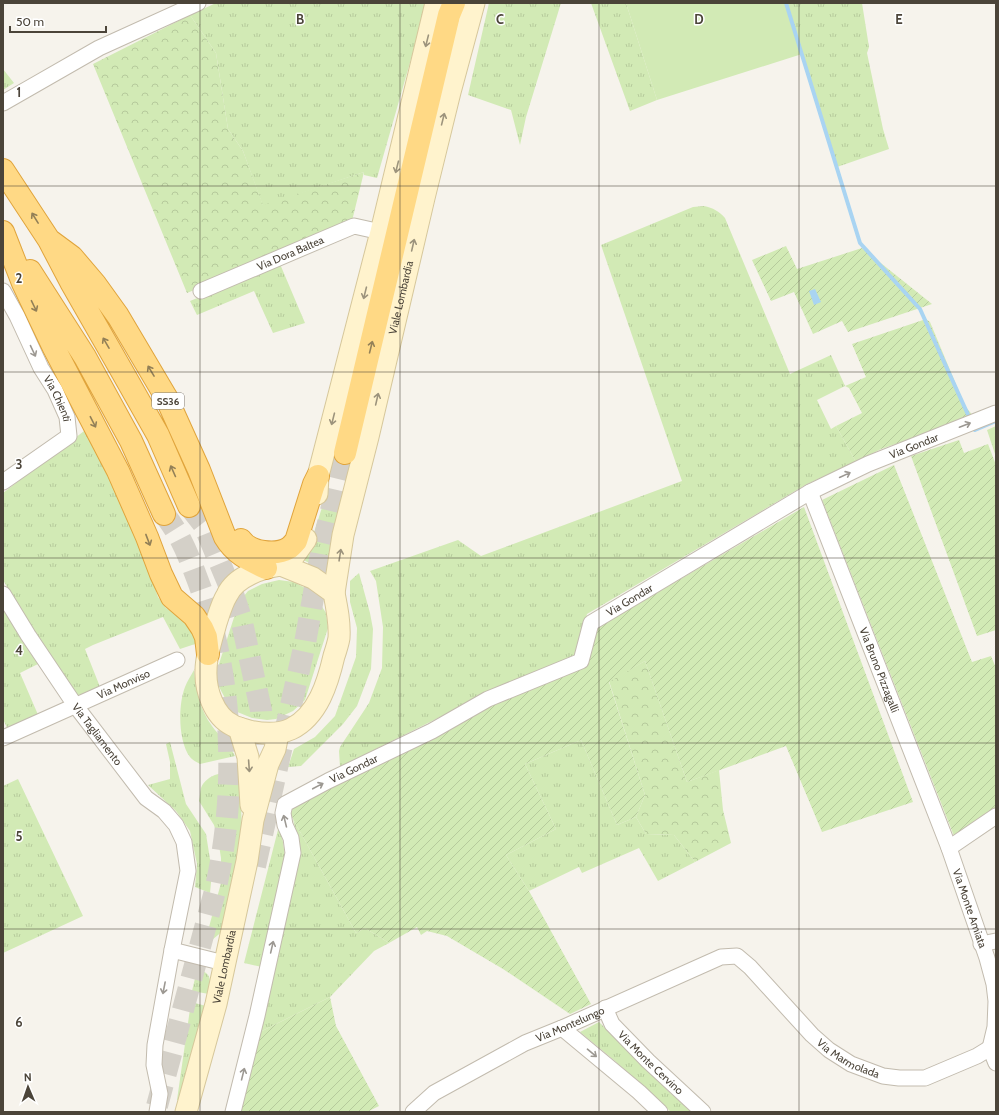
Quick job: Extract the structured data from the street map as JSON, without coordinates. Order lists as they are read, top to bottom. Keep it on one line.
{"streets":{"highway":["SS36"],"main road":["Viale Lombardia"],"street":["Via Dora Baltea","Via Chienti","Via Gondar","Via Bruno Pizzagalli","Via Monviso","Via Tagliamento","Via Monte Amiata","Via Montelungo","Via Marmolada","Via Monte Cervino"]},"crossings":[["Via Gondar","Via Bruno Pizzagalli"],["Via Bruno Pizzagalli","Via Monte Amiata"],["Via Monviso","Via Tagliamento"],["Via Monte Amiata","Via Marmolada"],["Via Montelungo","Via Marmolada"],["Via Montelungo","Via Monte Cervino"]],"one_way":["Via Gondar"],"scale_bar":"50 m","north":"top","grid":{"columns":["B","C","D","E"],"rows":["1","2","3","4","5","6"]}}
